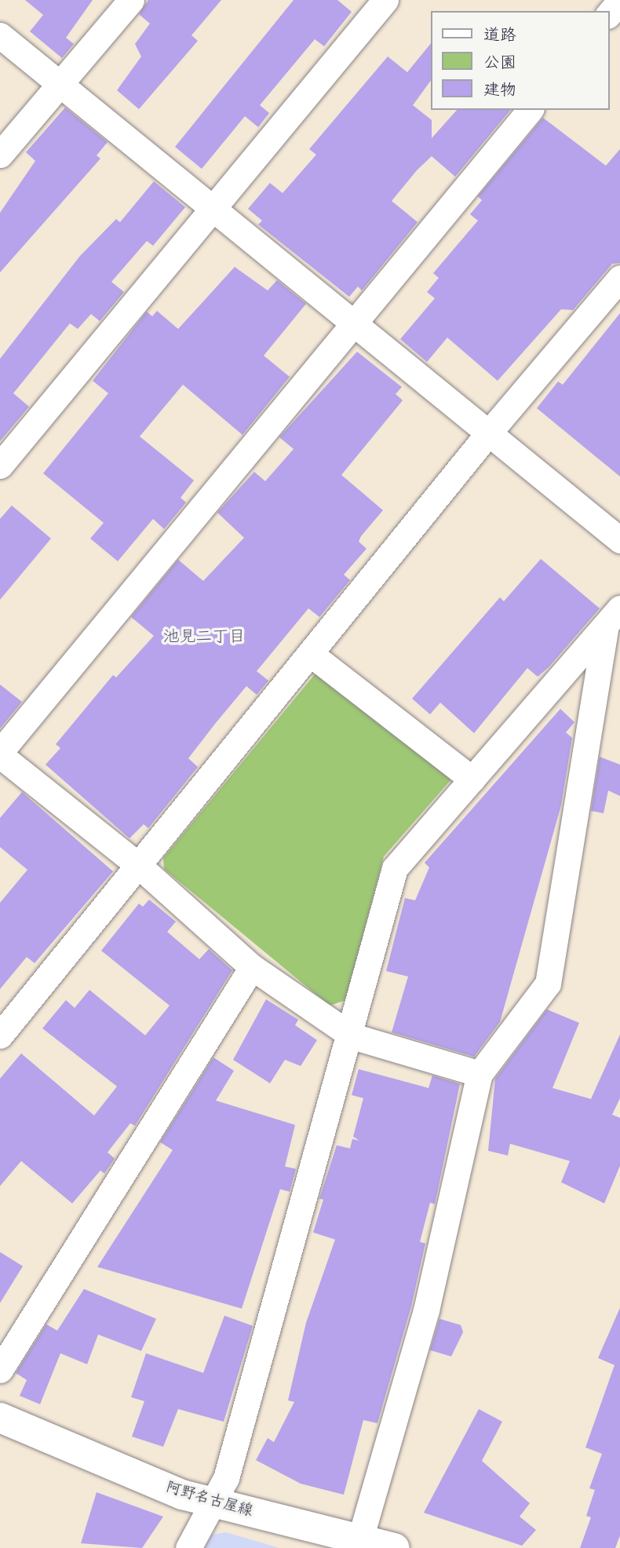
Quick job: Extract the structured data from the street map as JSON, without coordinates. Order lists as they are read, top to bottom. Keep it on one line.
{"streets":{"main road":["阿野名古屋線"]},"districts":["池見二丁目"],"legend":["道路","公園","建物"]}
